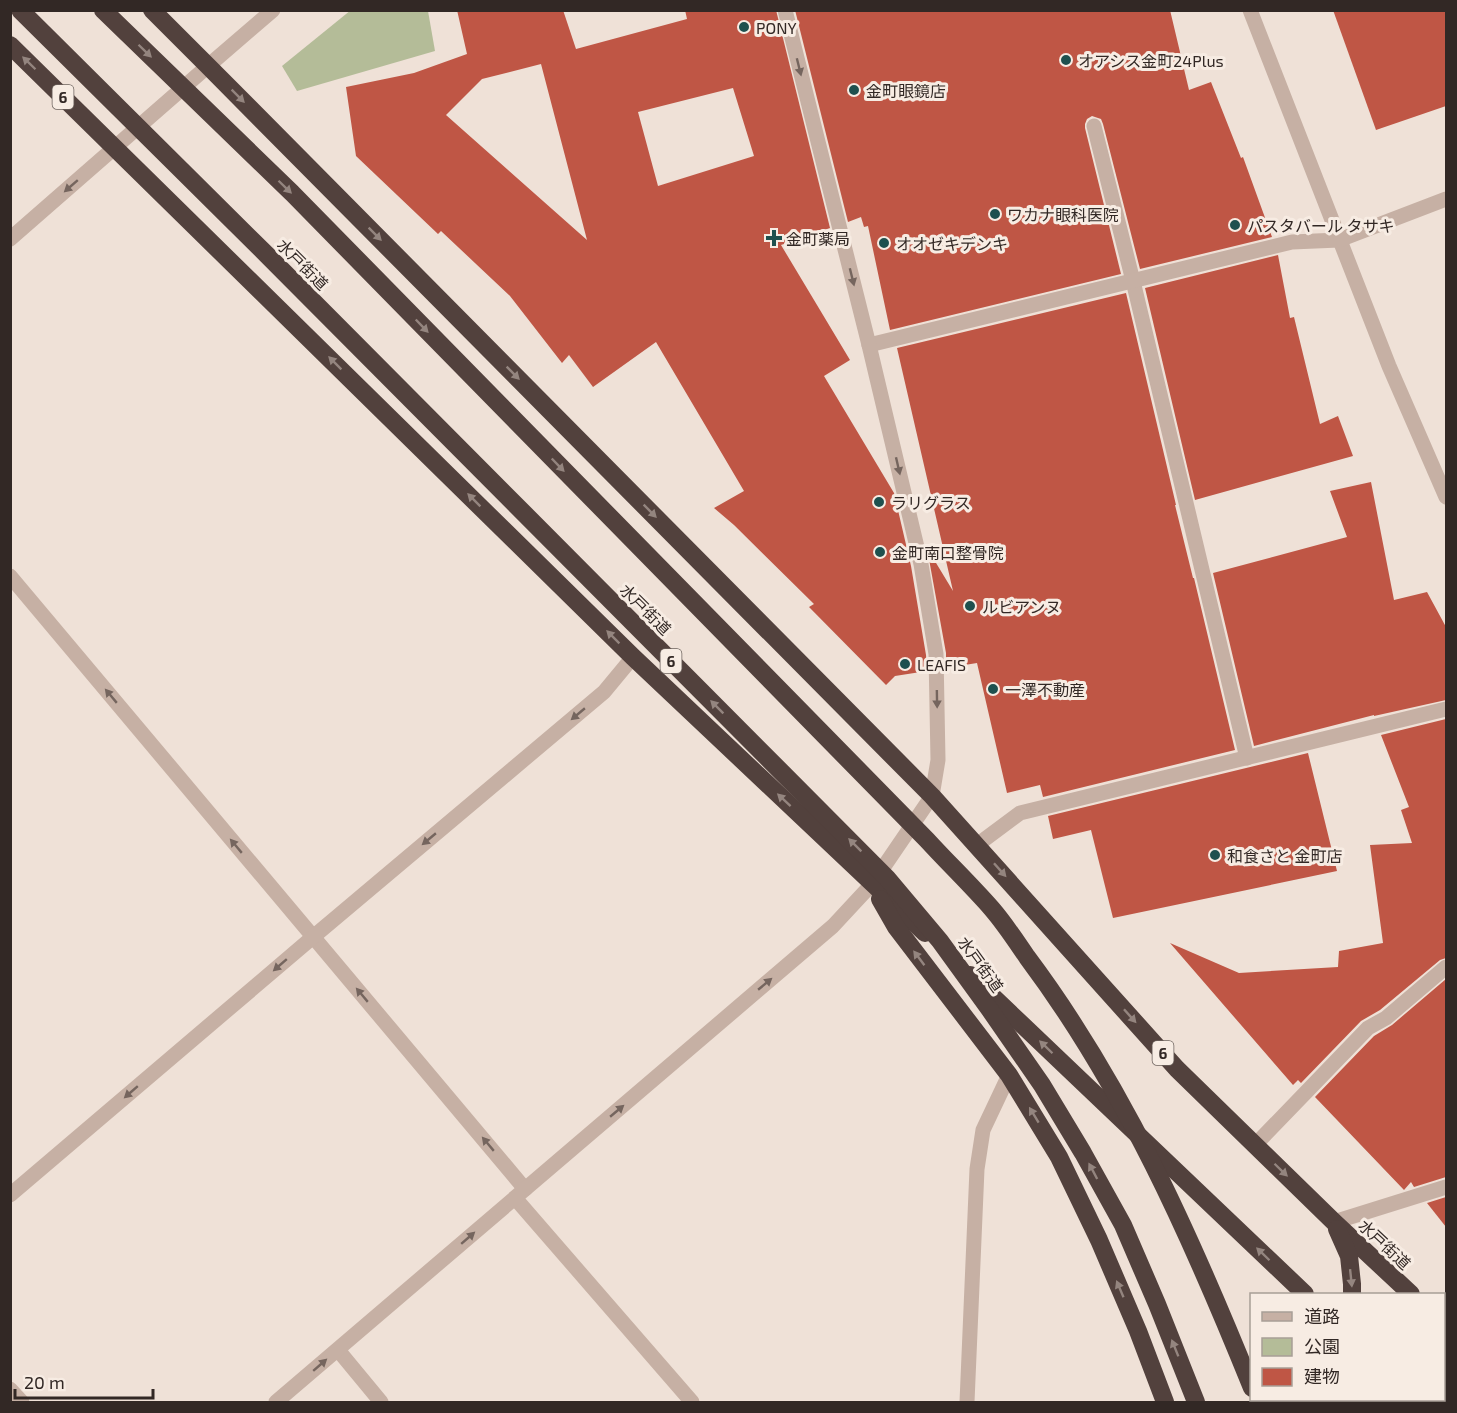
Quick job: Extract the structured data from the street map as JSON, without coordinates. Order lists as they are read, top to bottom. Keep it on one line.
{"streets":{"highway":["6","水戸街道"]},"places":{"other":["PONY","オアシス金町24Plus","金町眼鏡店","ワカナ眼科医院","パスタバール タサキ","オオゼキデンキ","ラリグラス","金町南口整骨院","ルビアンヌ","LEAFIS","一澤不動産","和食さと 金町店"],"health":["金町薬局"]},"legend":["道路","公園","建物"],"scale_bar":"20 m"}
